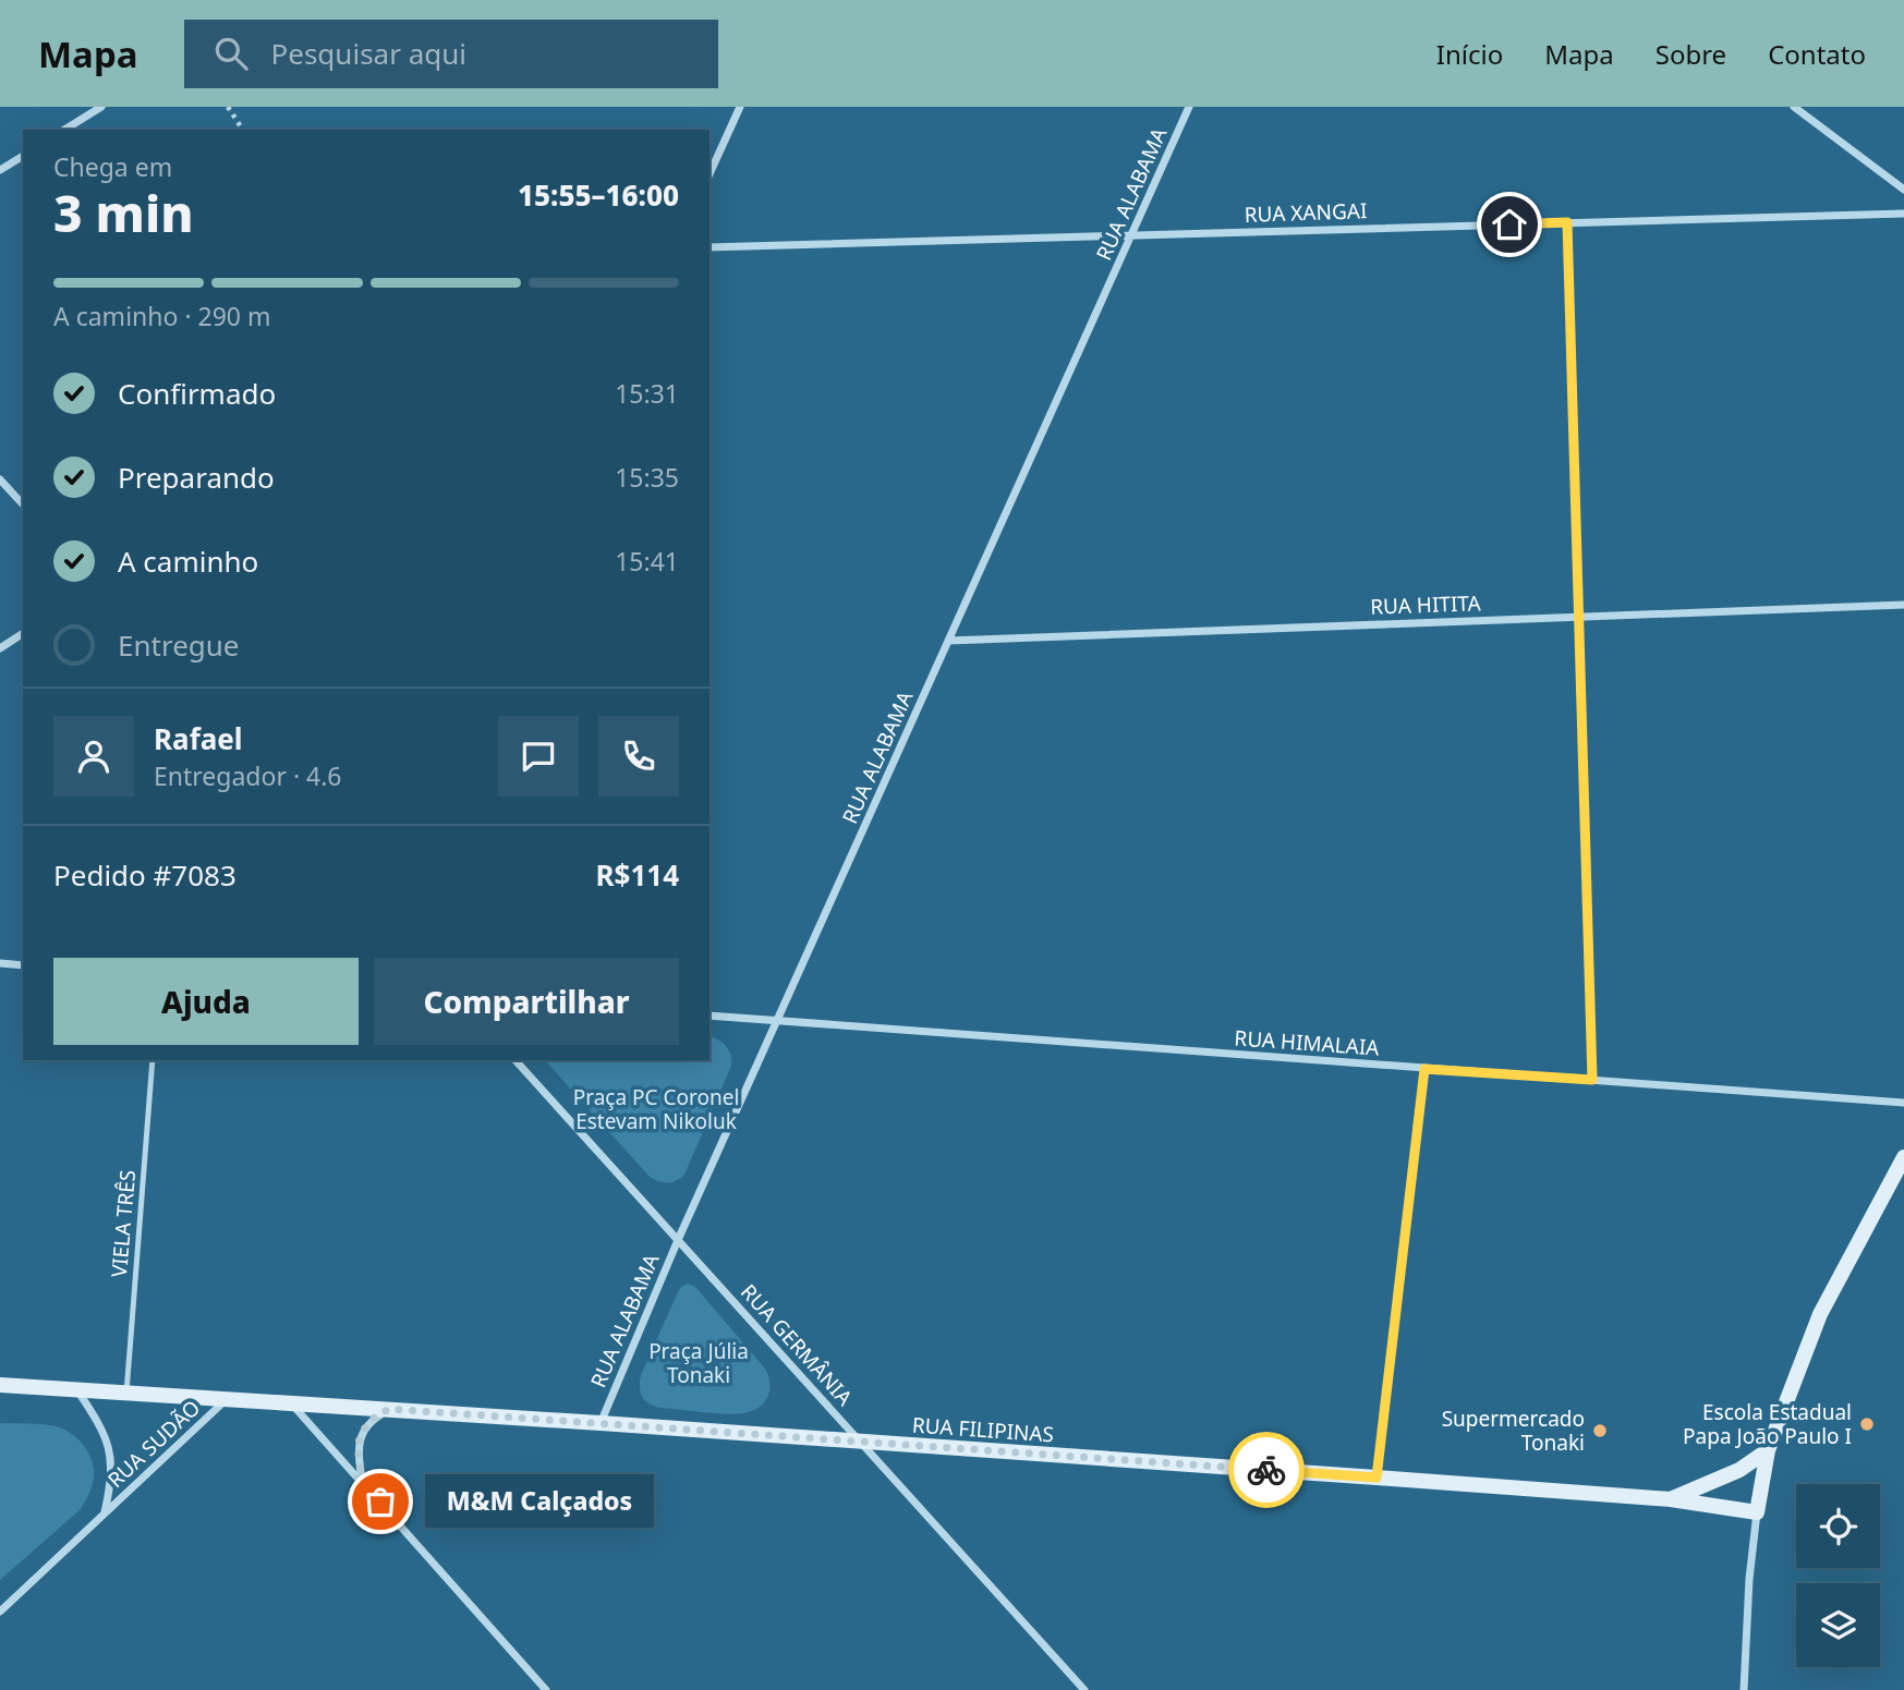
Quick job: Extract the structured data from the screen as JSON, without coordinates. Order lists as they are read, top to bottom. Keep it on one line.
{"streets":{"main road":["RUA FILIPINAS"],"street":["RUA ALABAMA","RUA XANGAI","RUA HITITA","RUA HIMALAIA","RUA GERMÂNIA","RUA SUDÃO"],"lane":["VIELA TRÊS"]},"crossings":[["RUA ALABAMA","RUA XANGAI"],["RUA ALABAMA","RUA HITITA"],["RUA ALABAMA","RUA HIMALAIA"],["RUA ALABAMA","RUA GERMÂNIA"],["RUA ALABAMA","RUA FILIPINAS"],["VIELA TRÊS","RUA FILIPINAS"],["RUA GERMÂNIA","RUA FILIPINAS"],["RUA FILIPINAS","RUA SUDÃO"]],"parks":["Praça PC Coronel Estevam Nikoluk","Praça Júlia Tonaki"],"places":["Escola Estadual Papa João Paulo I","Supermercado Tonaki","M&M Calçados"],"page":{"header":"Mapa","search":"Pesquisar aqui","nav":["Início","Mapa","Sobre","Contato"],"heading":["3 min","Chega em","15:55–16:00"],"panel":["Rafael","Entregador · 4.6","Pedido #7083","R$114"],"bar":"A caminho · 290 m","list":[["Confirmado","15:31"],["Preparando","15:35"],["A caminho","15:41"],"Entregue"],"buttons":["Ajuda","Compartilhar"],"bubble":"M&M Calçados"}}
